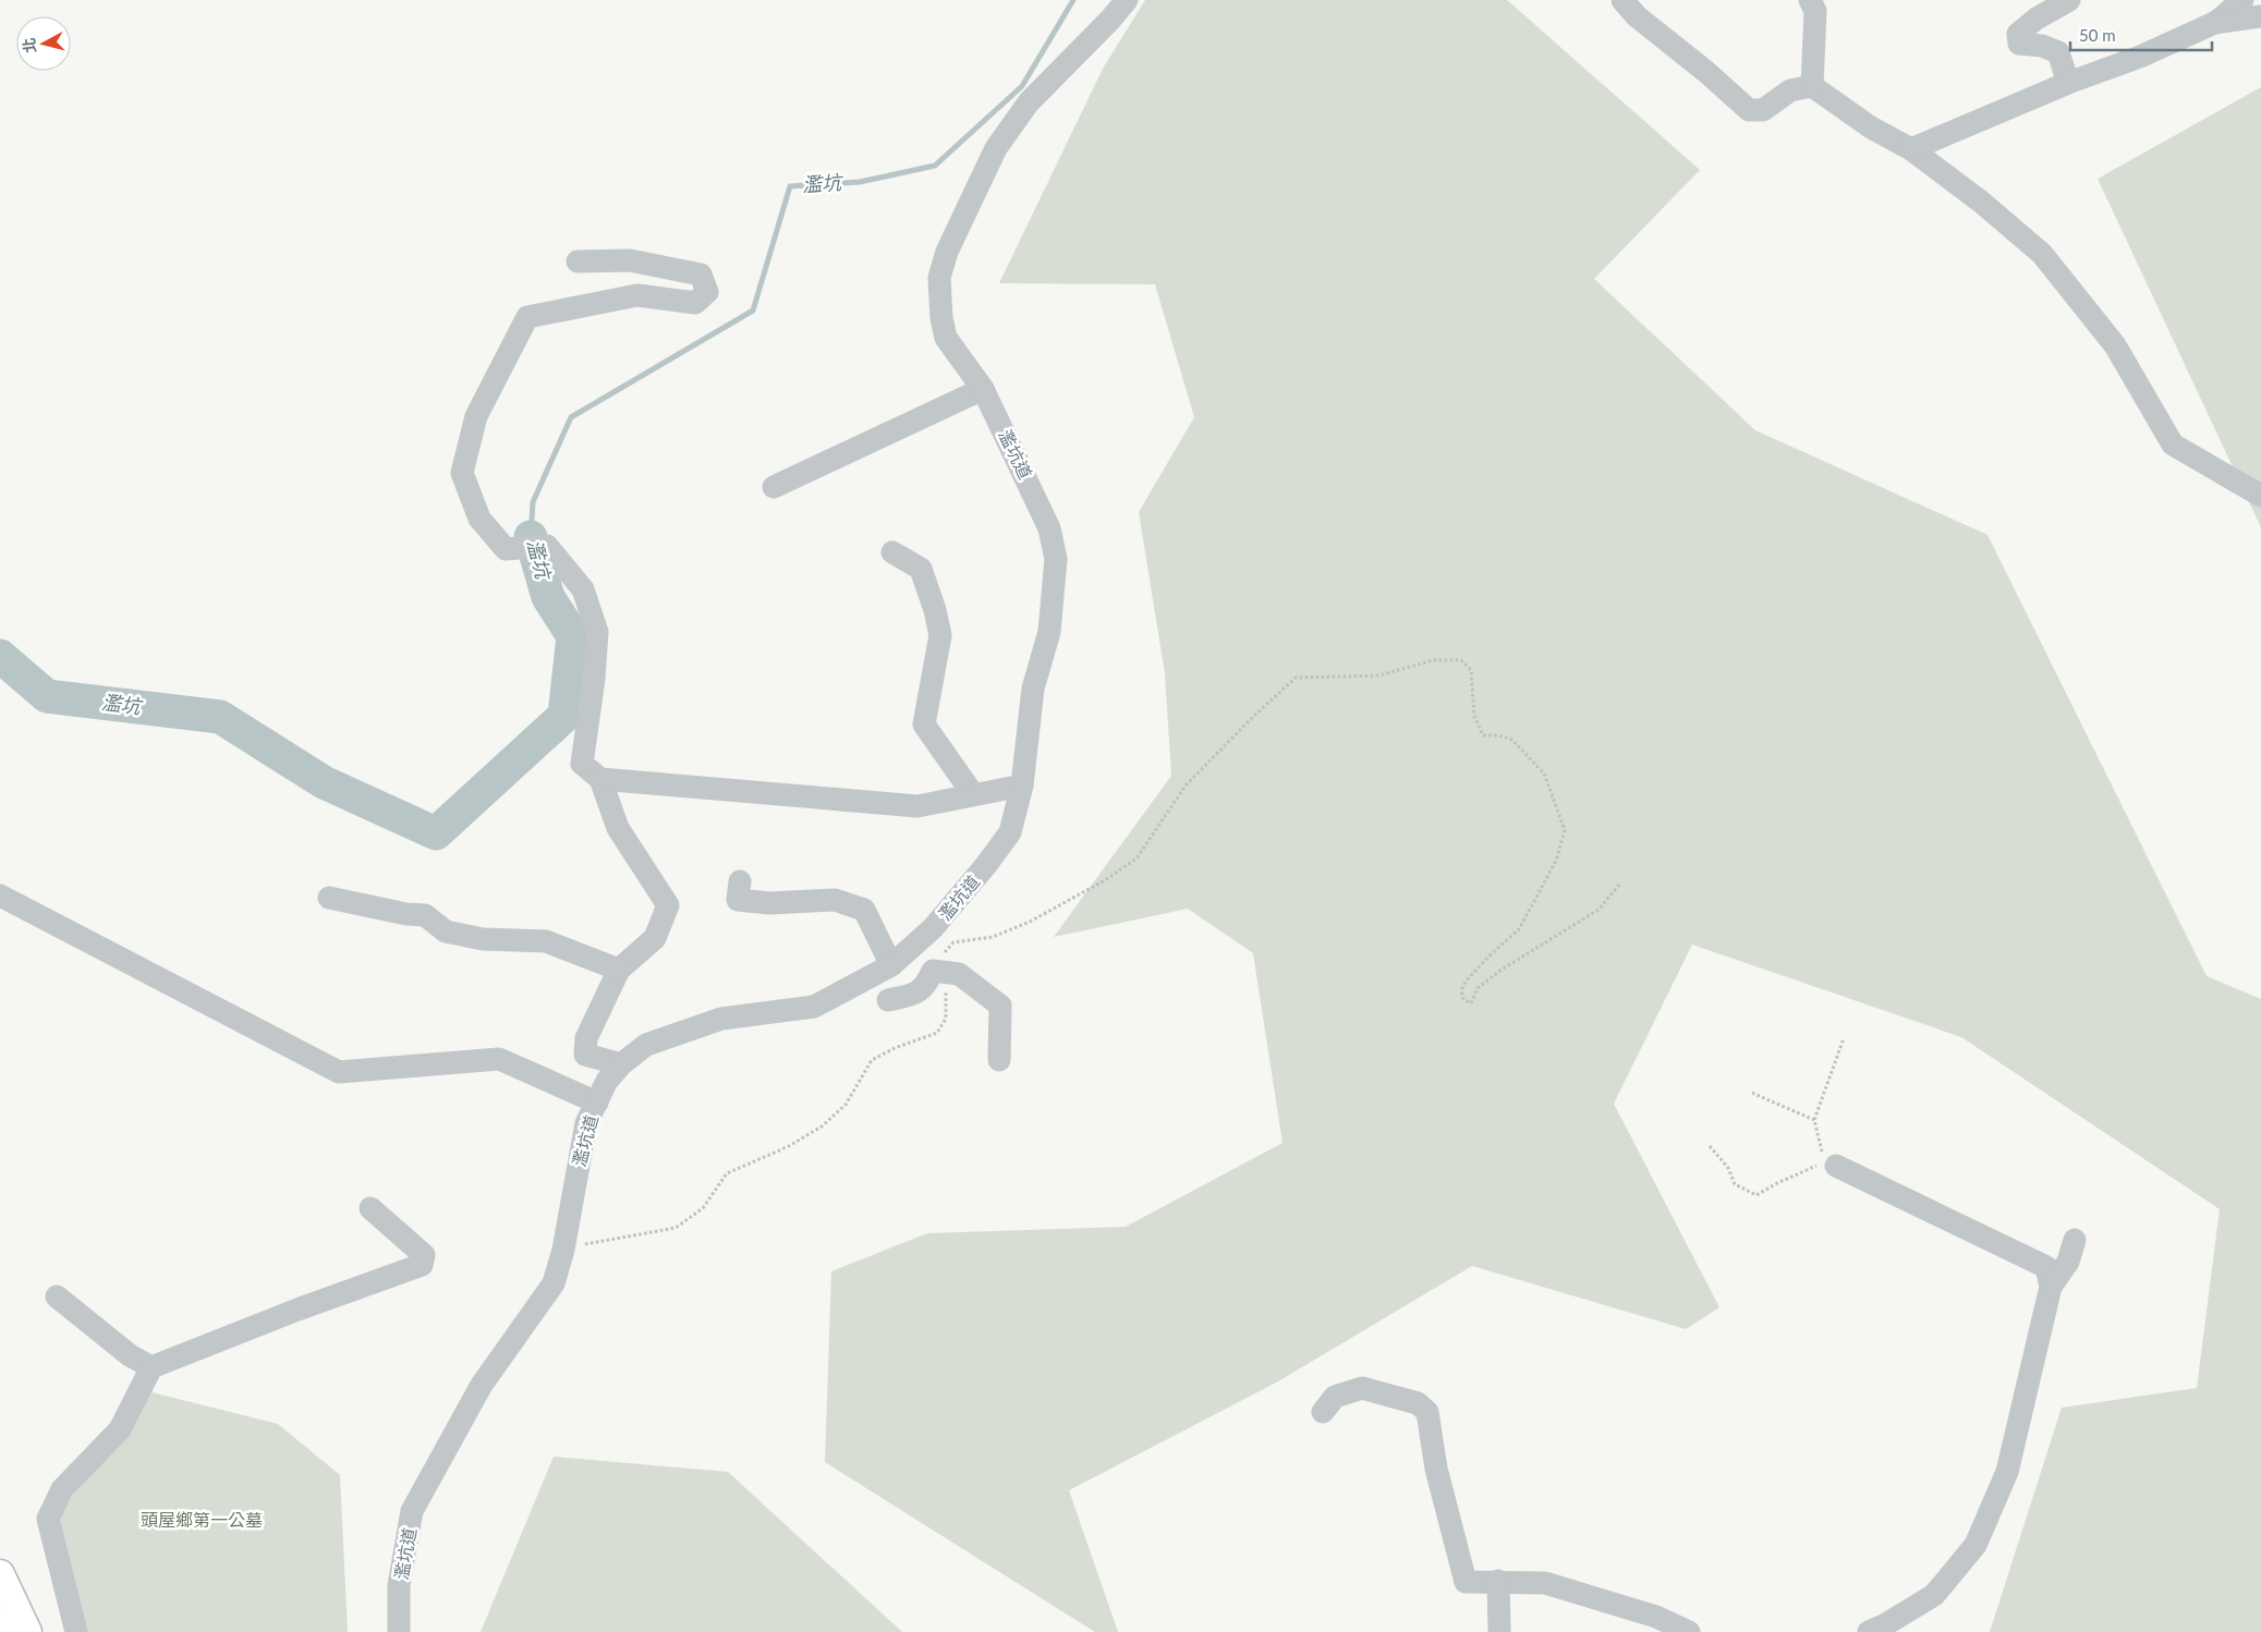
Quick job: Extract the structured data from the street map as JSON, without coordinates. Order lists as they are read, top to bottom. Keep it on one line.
{"streets":{"street":["濫坑道"]},"water":["濫坑"],"parks":["頭屋鄉第一公墓"],"scale_bar":"50 m","north":"left"}
